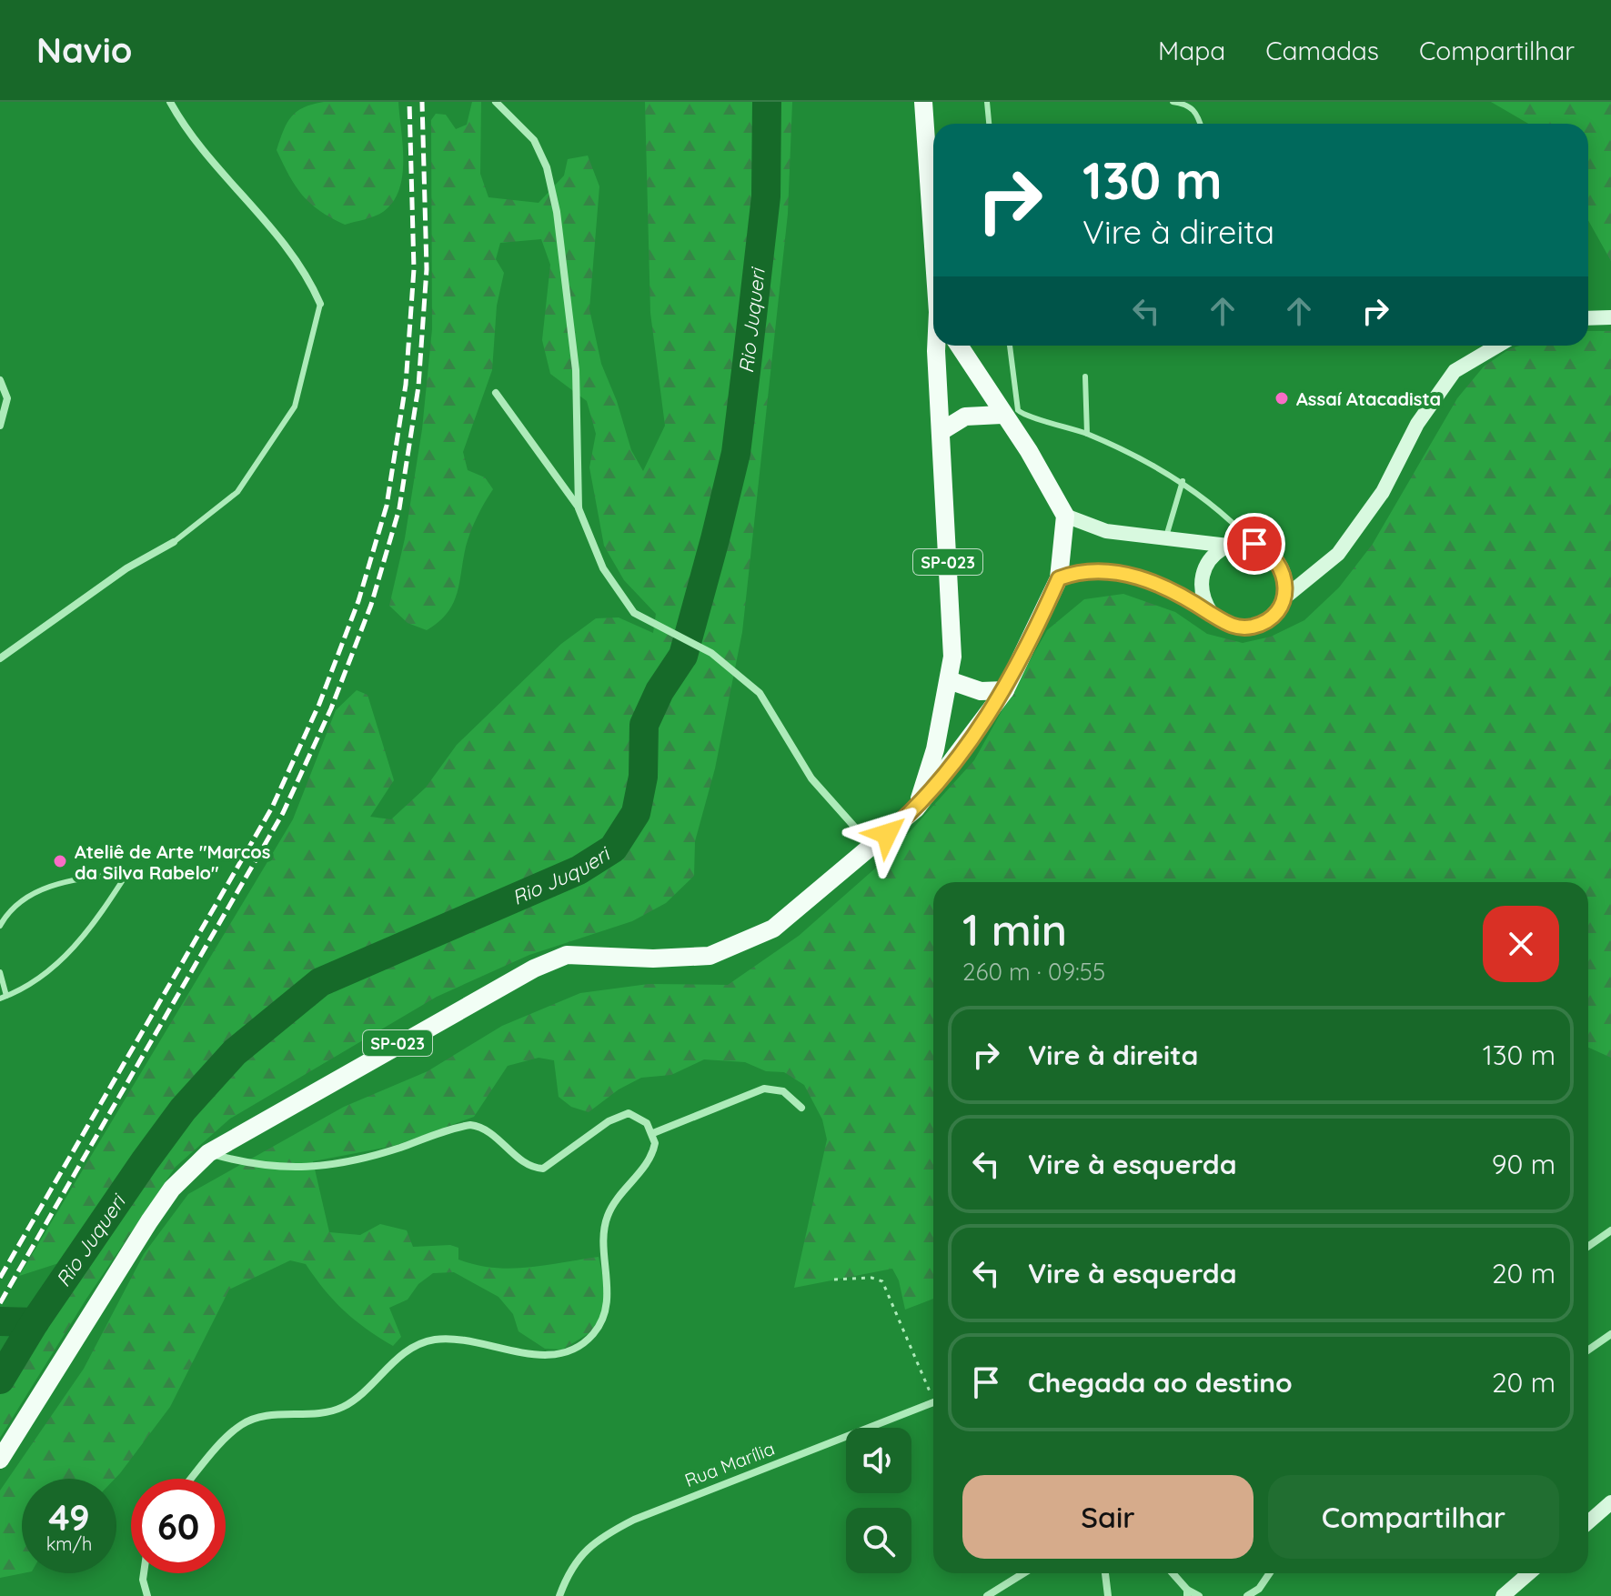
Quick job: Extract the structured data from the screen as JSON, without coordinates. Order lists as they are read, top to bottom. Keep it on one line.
{"streets":{"main road":["SP-023"],"street":["Rua Marília"]},"water":["Rio Juqueri"],"places":["Assaí Atacadista","Ateliê de Arte \"Marcos da Silva Rabelo\""],"page":{"header":"Navio","nav":["Mapa","Camadas","Compartilhar"],"turn":["130 m","Vire à direita"],"heading":["1 min","260 m · 09:55"],"list":[{"name":"Vire à direita","value":"130 m"},{"name":"Vire à esquerda","value":"90 m"},{"name":"Vire à esquerda","value":"20 m"},{"name":"Chegada ao destino","value":"20 m"}],"buttons":["Sair","Compartilhar"],"speed":"49 km/h","limit":"60"}}
